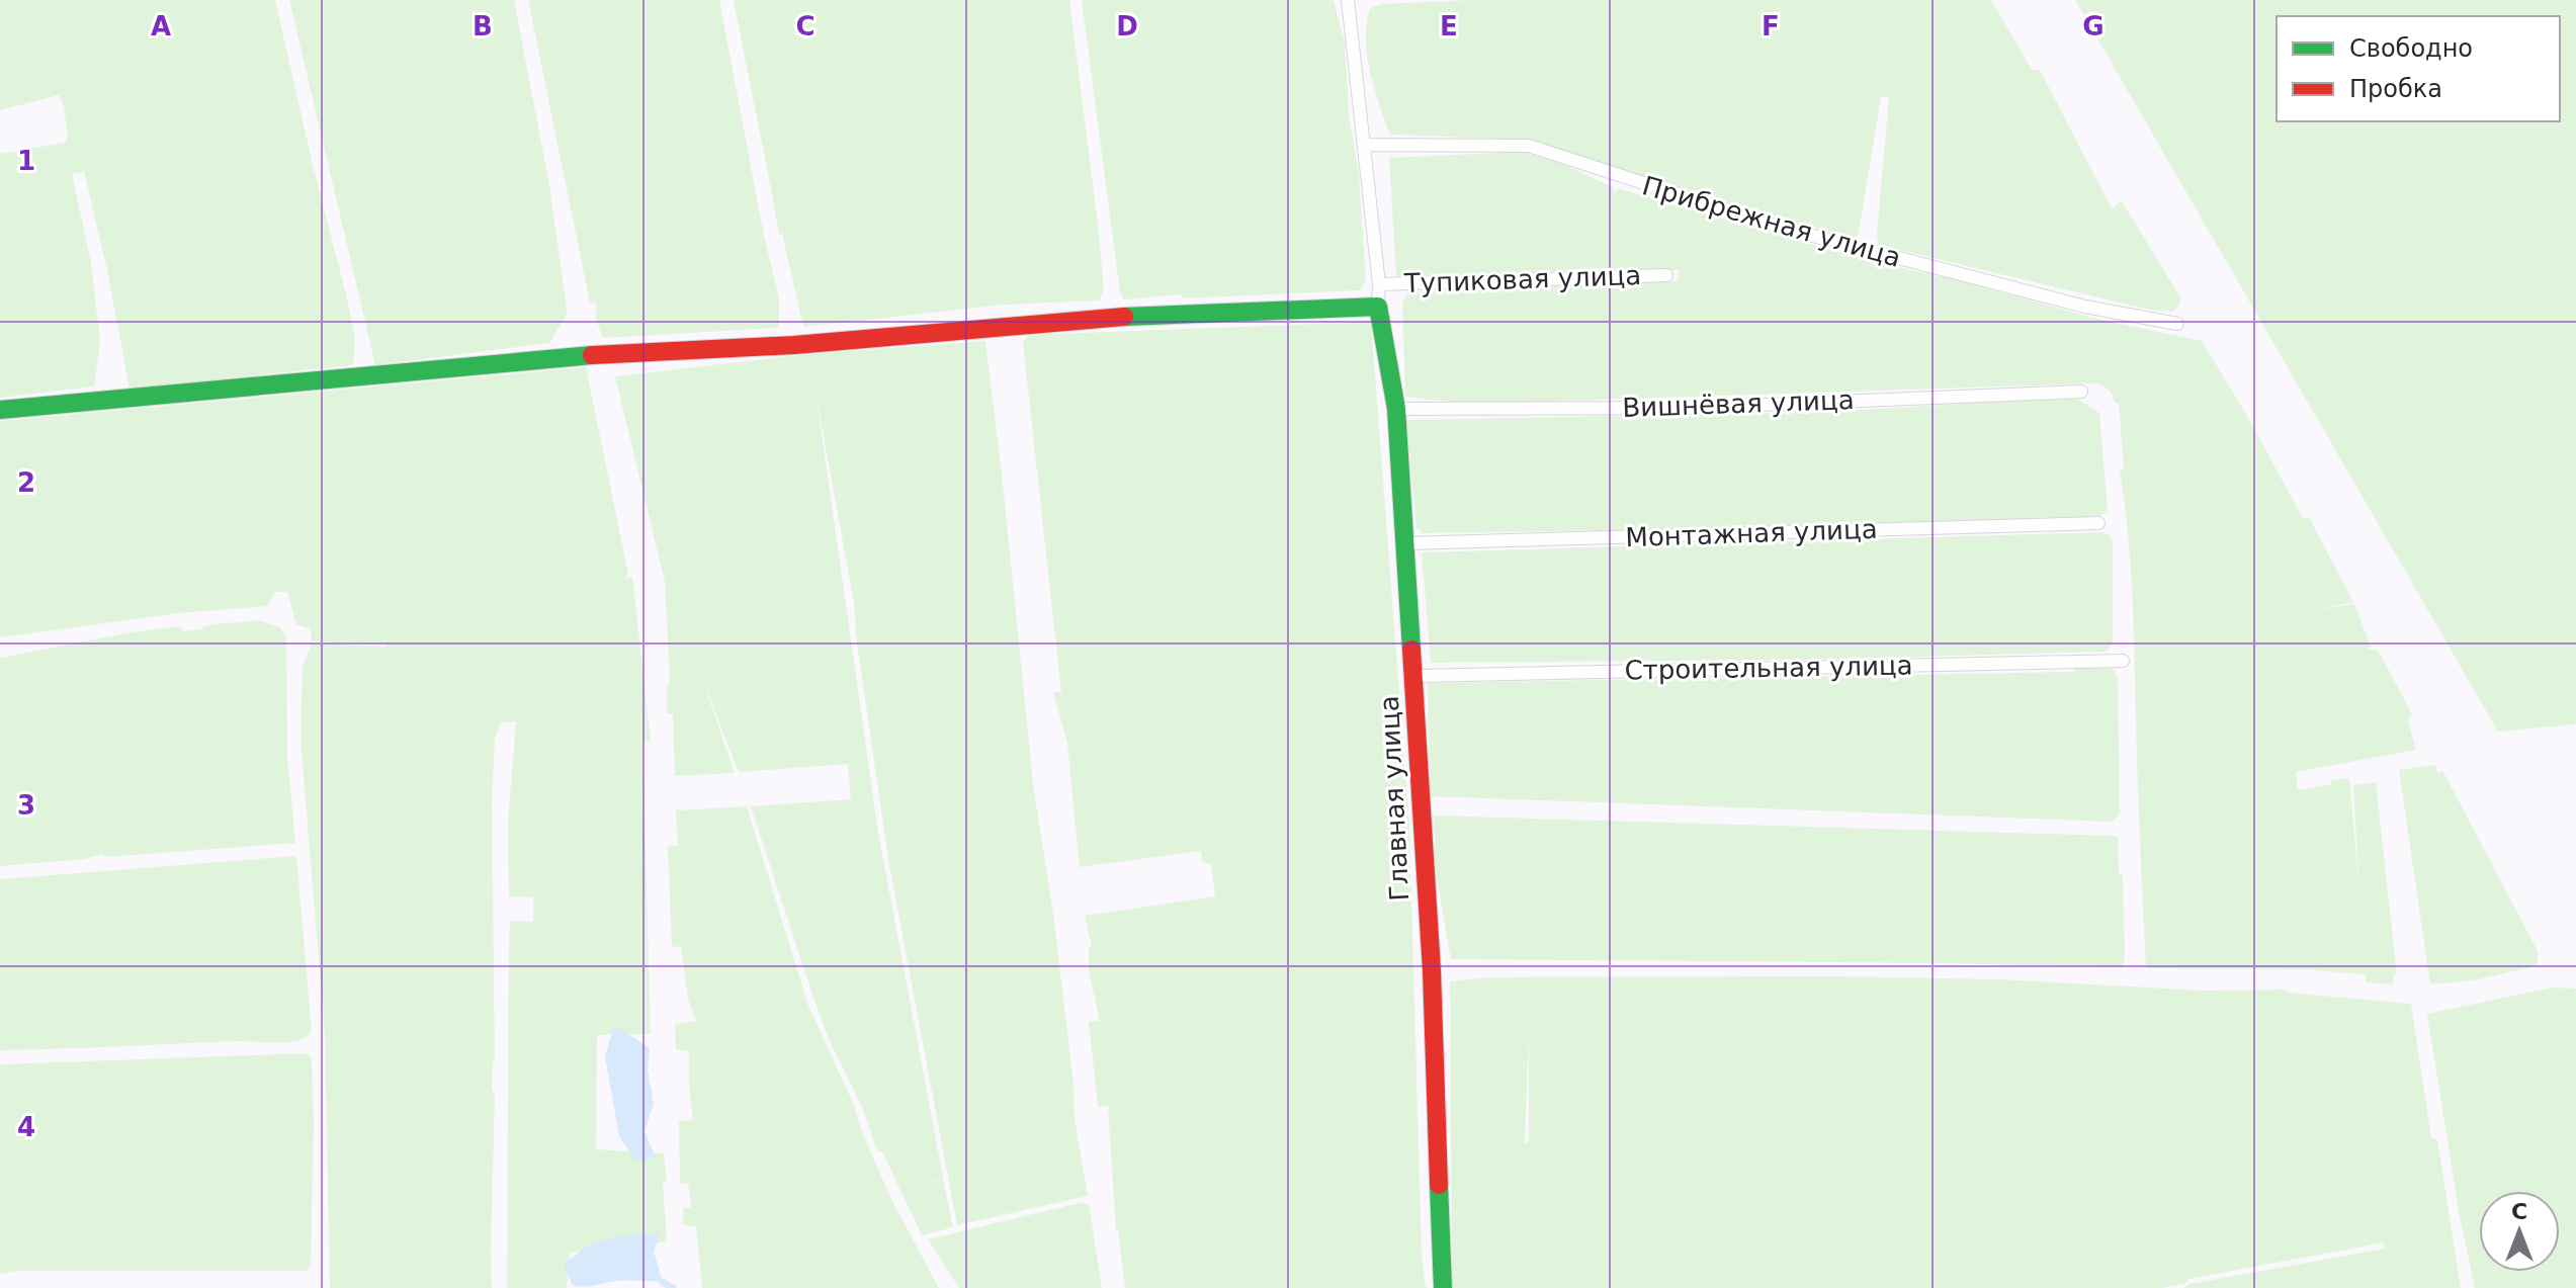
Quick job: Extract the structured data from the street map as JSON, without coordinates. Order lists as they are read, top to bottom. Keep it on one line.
{"streets":{"street":["Главная улица"],"lane":["Прибрежная улица","Тупиковая улица","Вишнёвая улица","Монтажная улица","Строительная улица"]},"crossings":[["Вишнёвая улица","Главная улица"],["Монтажная улица","Главная улица"],["Строительная улица","Главная улица"]],"legend":["Свободно","Пробка"],"north":"top","grid":{"columns":["A","B","C","D","E","F","G"],"rows":["1","2","3","4"]}}
